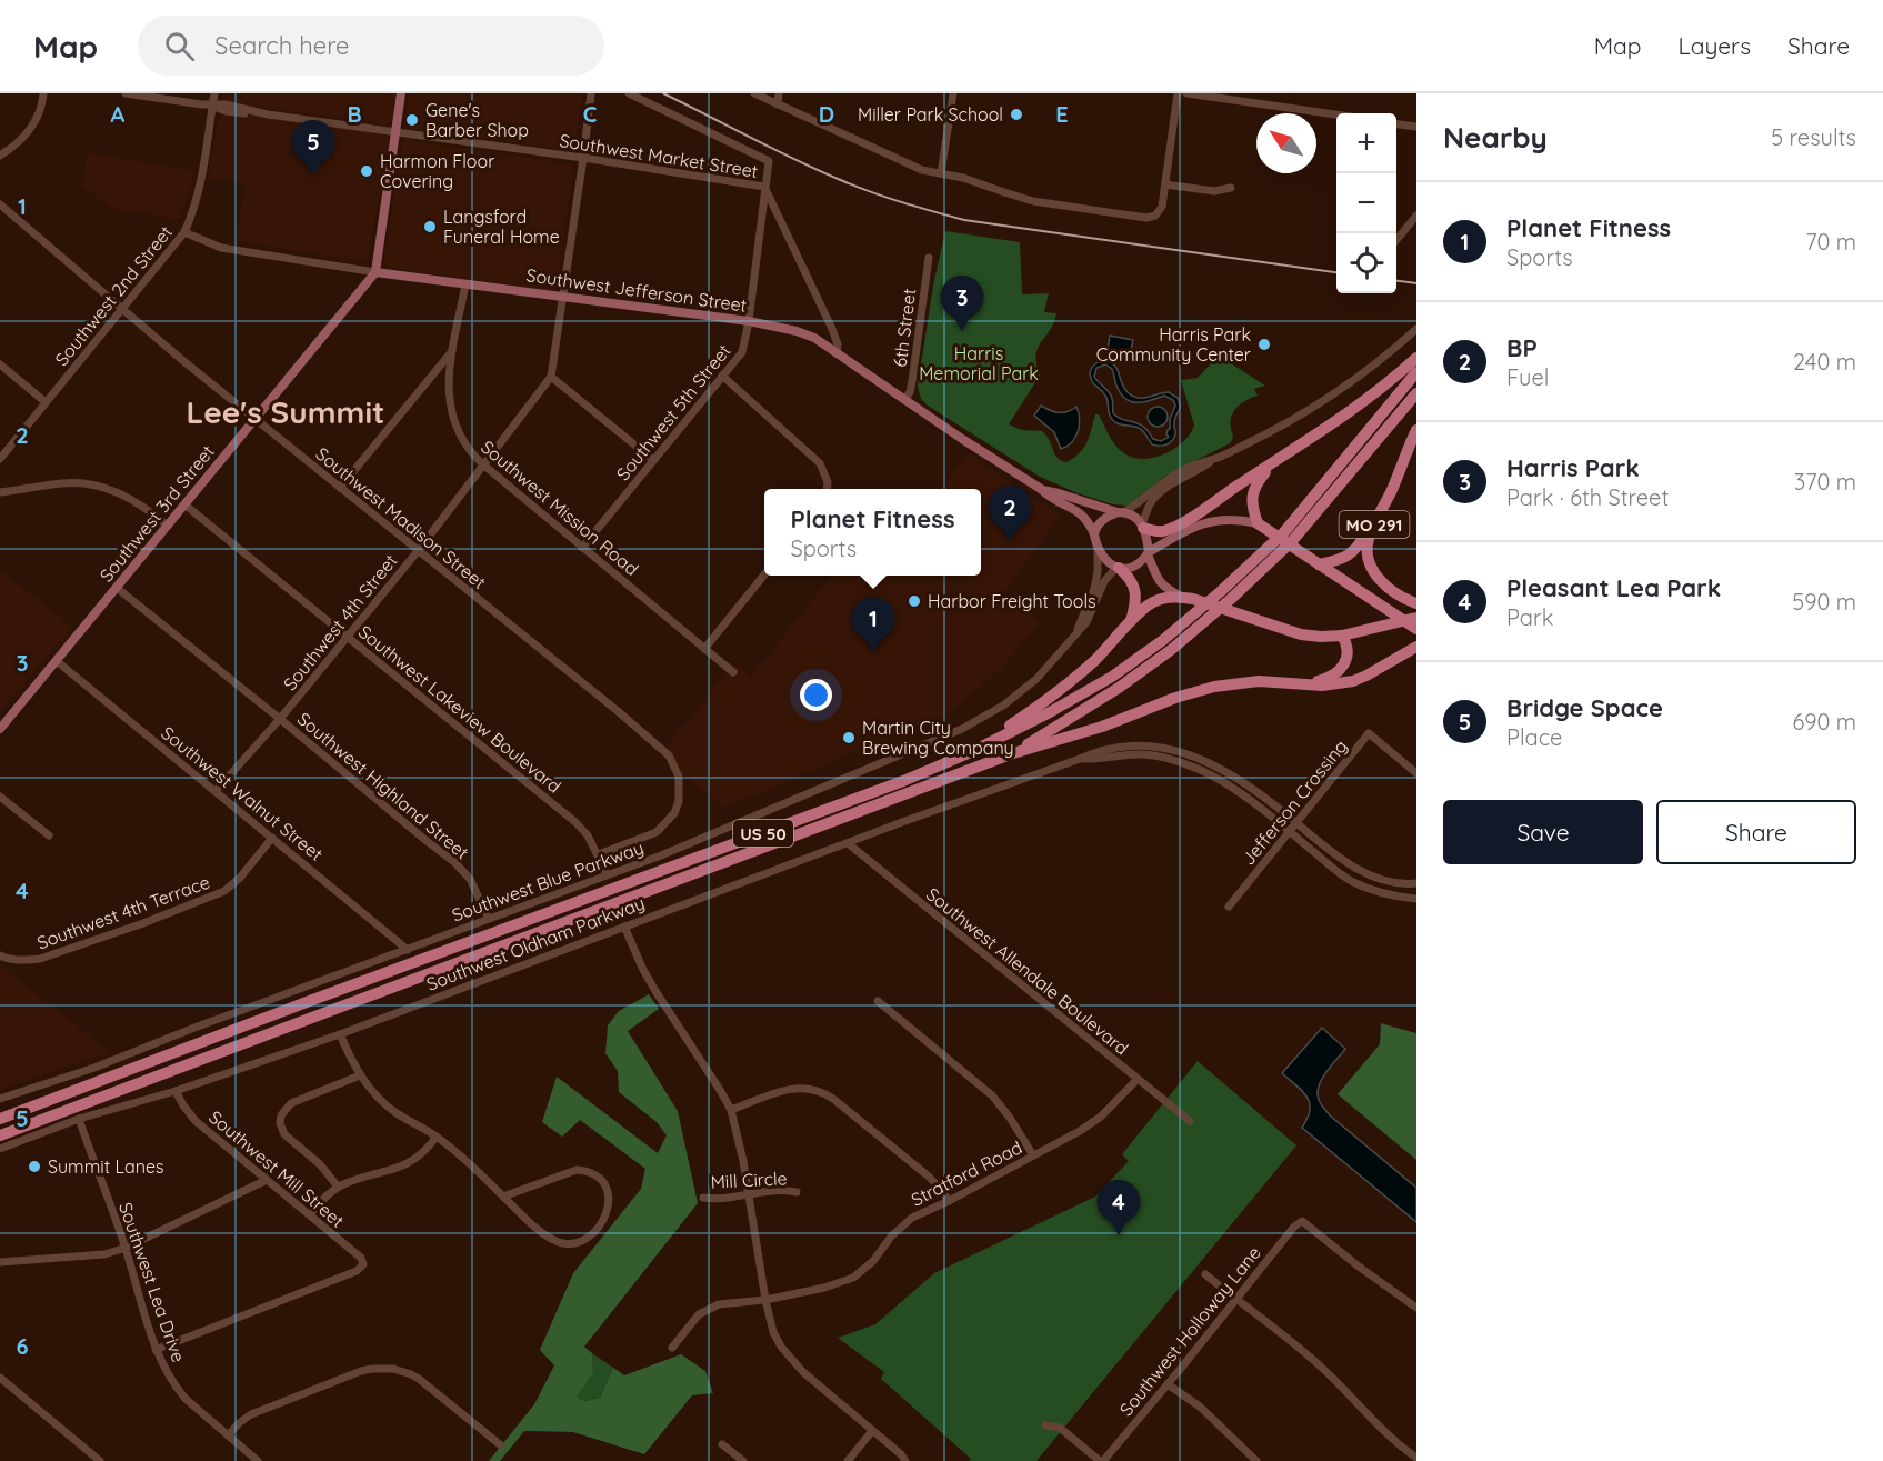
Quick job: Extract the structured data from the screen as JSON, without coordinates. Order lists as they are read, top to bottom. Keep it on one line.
{"streets":{"highway":["MO 291","US 50"],"main road":["Southwest Jefferson Street","Southwest 3rd Street"],"street":["Southwest Market Street","Southwest 2nd Street","6th Street","Southwest 5th Street","Southwest Mission Road","Southwest Madison Street","Southwest 4th Street","Southwest Lakeview Boulevard","Southwest Highland Street","Southwest Walnut Street","Jefferson Crossing","Southwest Blue Parkway","Southwest 4th Terrace","Southwest Oldham Parkway","Southwest Allendale Boulevard","Southwest Mill Street","Stratford Road","Mill Circle","Southwest Lea Drive","Southwest Holloway Lane"]},"crossings":[["Southwest Market Street","Southwest Jefferson Street"],["Southwest Market Street","Southwest 2nd Street"],["Southwest Market Street","Southwest 5th Street"],["Southwest Market Street","Southwest 4th Street"],["Southwest Jefferson Street","Southwest 2nd Street"],["Southwest Jefferson Street","6th Street"],["Southwest Jefferson Street","Southwest 5th Street"],["Southwest Jefferson Street","Southwest Mission Road"],["Southwest Jefferson Street","Southwest 3rd Street"],["Southwest Jefferson Street","Southwest 4th Street"],["Southwest Jefferson Street","Southwest Blue Parkway"],["Southwest 2nd Street","Southwest Madison Street"],["Southwest 5th Street","Southwest Mission Road"],["Southwest Mission Road","Southwest 4th Street"],["Southwest 3rd Street","Southwest Madison Street"],["Southwest 3rd Street","Southwest Lakeview Boulevard"],["Southwest 3rd Street","Southwest Highland Street"],["Southwest 3rd Street","Southwest Walnut Street"],["Southwest Madison Street","Southwest 4th Street"],["Southwest Madison Street","Southwest Lakeview Boulevard"],["Southwest 4th Street","Southwest Lakeview Boulevard"],["Southwest 4th Street","Southwest Highland Street"],["Southwest 4th Street","Southwest Walnut Street"],["Southwest Lakeview Boulevard","Southwest Blue Parkway"],["Southwest Highland Street","Southwest Blue Parkway"],["Southwest Walnut Street","Southwest Blue Parkway"],["Southwest Walnut Street","Southwest 4th Terrace"],["Jefferson Crossing","Southwest Oldham Parkway"],["Southwest Oldham Parkway","Southwest Allendale Boulevard"],["Southwest Oldham Parkway","Southwest Mill Street"],["Southwest Oldham Parkway","Southwest Lea Drive"],["Southwest Allendale Boulevard","Stratford Road"],["Southwest Mill Street","Southwest Lea Drive"]],"districts":["Lee's Summit"],"parks":["Harris Memorial Park"],"places":["Miller Park School","Gene's Barber Shop","Harmon Floor Covering","Langsford Funeral Home","Harris Park Community Center","Harbor Freight Tools","Martin City Brewing Company","Summit Lanes"],"north":"top left","page":{"header":"Map","search":"Search here","nav":["Map","Layers","Share"],"heading":["Nearby","5 results"],"map_buttons":["+","−"],"pins":["5","3","2","1","4"],"list":[{"mark":"1","name":"Planet Fitness","note":"Sports","value":"70 m"},{"mark":"2","name":"BP","note":"Fuel","value":"240 m"},{"mark":"3","name":"Harris Park","note":"Park · 6th Street","value":"370 m"},{"mark":"4","name":"Pleasant Lea Park","note":"Park","value":"590 m"},{"mark":"5","name":"Bridge Space","note":"Place","value":"690 m"}],"popup":["Planet Fitness","Sports"],"buttons":["Save","Share"]},"grid":{"columns":["A","B","C","D","E"],"rows":["1","2","3","4","5","6"]}}
